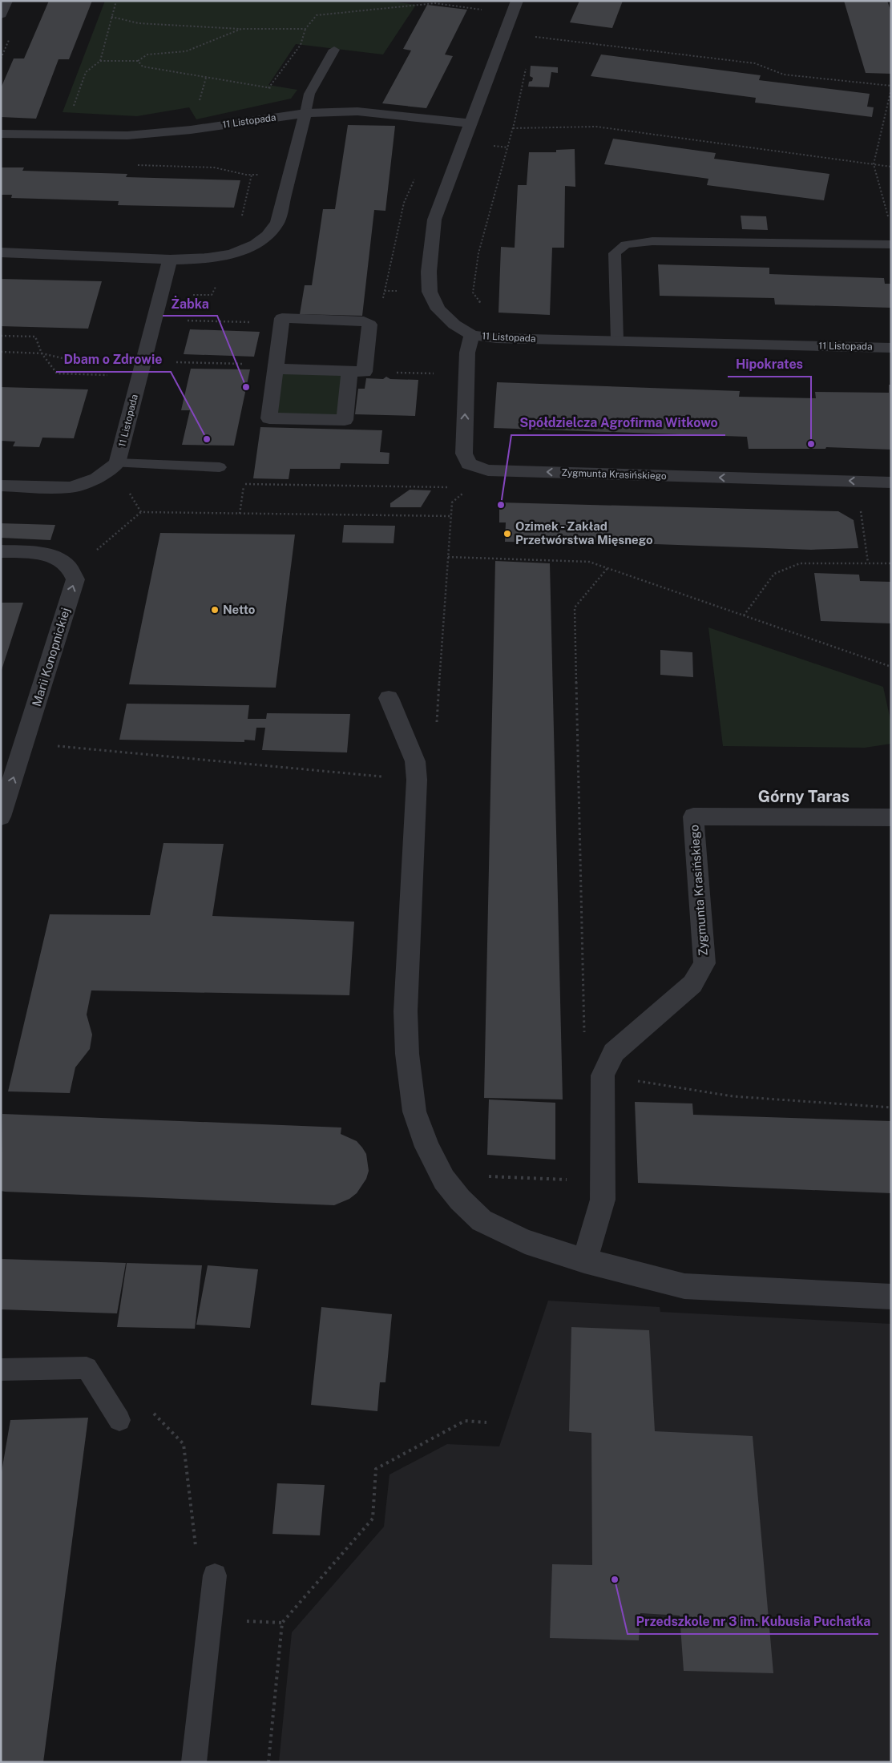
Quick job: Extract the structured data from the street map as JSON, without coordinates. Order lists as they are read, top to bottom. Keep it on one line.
{"streets":{"street":["11 Listopada","Zygmunta Krasińskiego","Marii Konopnickiej"]},"crossings":[["11 Listopada","Zygmunta Krasińskiego"]],"one_way":["Zygmunta Krasińskiego"],"districts":["Górny Taras"],"places":["Żabka","Dbam o Zdrowie","Hipokrates","Spółdzielcza Agrofirma Witkowo","Ozimek - Zakład Przetwórstwa Mięsnego","Netto","Przedszkole nr 3 im. Kubusia Puchatka"]}
